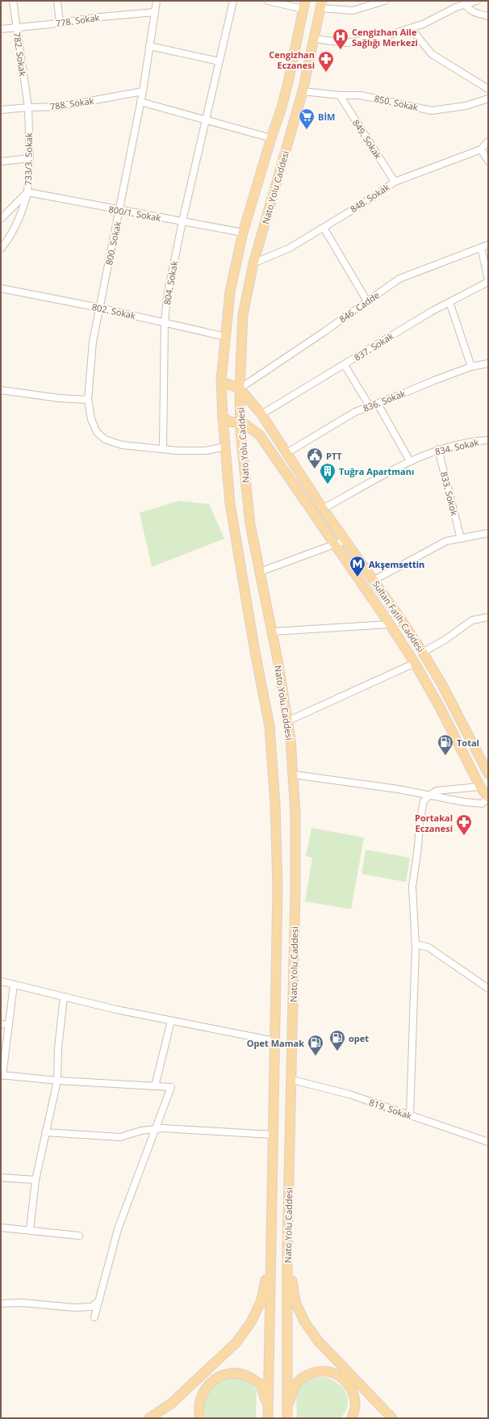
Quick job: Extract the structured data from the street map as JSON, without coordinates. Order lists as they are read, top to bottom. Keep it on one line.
{"streets":{"main road":["Nato Yolu Caddesi","Sultan Fatih Caddesi"],"street":["778. Sokak","782. Sokak","850. Sokak","788. Sokak","849. Sokak","733/3. Sokak","848. Sokak","800/1. Sokak","800. Sokak","804. Sokak","846. Cadde","802. Sokak","837. Sokak","836. Sokak","834. Sokak","833. Sokok","819. Sokak"]},"crossings":[["778. Sokak","782. Sokak"],["778. Sokak","800. Sokak"],["782. Sokak","788. Sokak"],["782. Sokak","733/3. Sokak"],["850. Sokak","849. Sokak"],["850. Sokak","Nato Yolu Caddesi"],["788. Sokak","733/3. Sokak"],["788. Sokak","800. Sokak"],["849. Sokak","848. Sokak"],["733/3. Sokak","800/1. Sokak"],["Nato Yolu Caddesi","848. Sokak"],["Nato Yolu Caddesi","800/1. Sokak"],["Nato Yolu Caddesi","800. Sokak"],["Nato Yolu Caddesi","846. Cadde"],["Nato Yolu Caddesi","802. Sokak"],["Nato Yolu Caddesi","Sultan Fatih Caddesi"],["Nato Yolu Caddesi","819. Sokak"],["800/1. Sokak","800. Sokak"],["800/1. Sokak","804. Sokak"],["800. Sokak","804. Sokak"],["800. Sokak","802. Sokak"],["804. Sokak","802. Sokak"],["846. Cadde","Sultan Fatih Caddesi"],["837. Sokak","Sultan Fatih Caddesi"],["836. Sokak","Sultan Fatih Caddesi"],["834. Sokak","833. Sokok"],["834. Sokak","Sultan Fatih Caddesi"]],"places":{"hospital":["Cengizhan Aile Sağlığı Merkezi"],"pharmacy":["Cengizhan Eczanesi","Portakal Eczanesi"],"supermarket":["BİM"],"public building":["PTT"],"building":["Tuğra Apartmanı"],"metro station":["Akşemsettin"],"fuel station":["Total","opet","Opet Mamak"]}}
